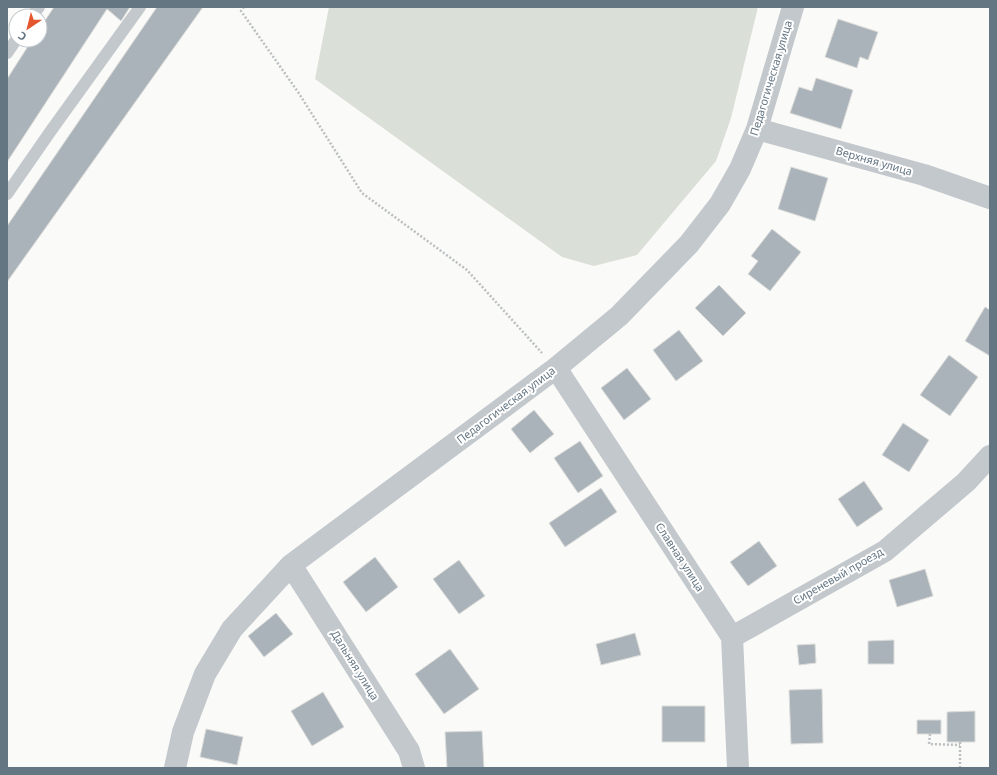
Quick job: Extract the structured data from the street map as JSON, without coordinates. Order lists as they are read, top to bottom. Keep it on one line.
{"streets":{"street":["Педагогическая улица","Верхняя улица","Славная улица","Сиреневый проезд","Дальняя улица"]},"crossings":[["Педагогическая улица","Верхняя улица"],["Педагогическая улица","Славная улица"],["Педагогическая улица","Дальняя улица"],["Славная улица","Сиреневый проезд"]],"north":"bottom left"}
